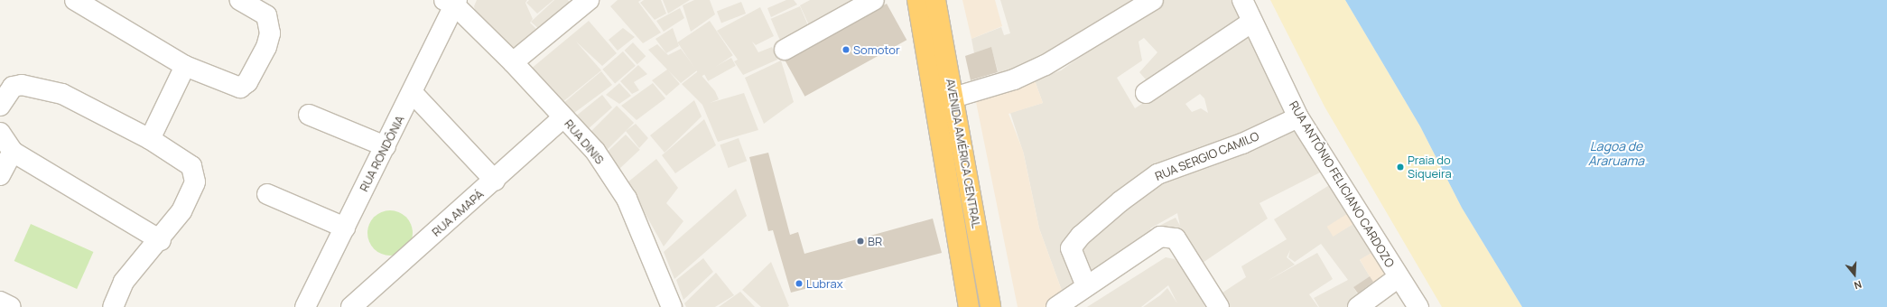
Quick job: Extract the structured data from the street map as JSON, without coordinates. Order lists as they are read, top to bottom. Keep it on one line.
{"streets":{"highway":["AVENIDA AMÉRICA CENTRAL"],"street":["RUA DINIS","RUA RONDÔNIA","RUA SERGIO CAMILO","RUA ANTÔNIO FELICIANO CARDOZO","RUA AMAPÁ"]},"crossings":[["RUA DINIS","RUA RONDÔNIA"],["RUA DINIS","RUA AMAPÁ"],["RUA SERGIO CAMILO","RUA ANTÔNIO FELICIANO CARDOZO"]],"water":["Lagoa de Araruama"],"places":["Somotor","Praia do Siqueira","BR","Lubrax"],"north":"bottom"}
